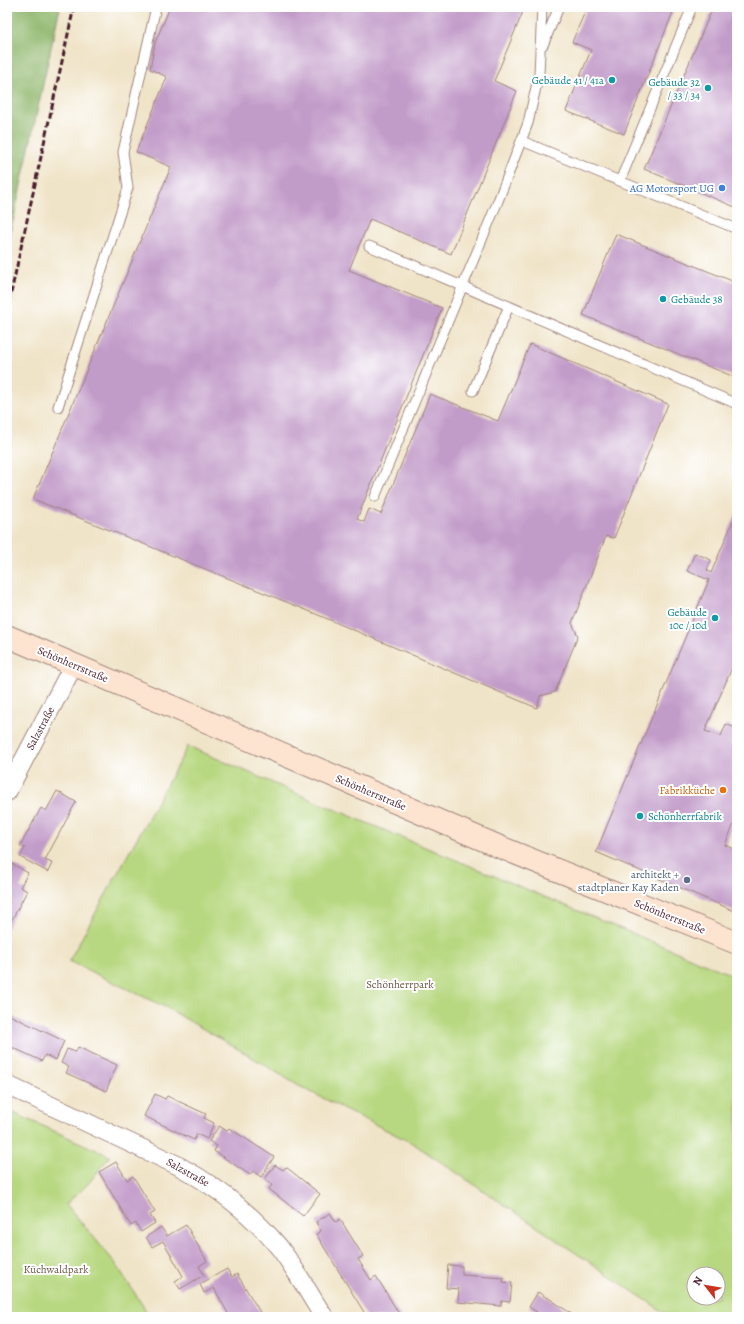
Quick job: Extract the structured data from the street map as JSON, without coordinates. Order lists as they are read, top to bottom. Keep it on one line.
{"streets":{"main road":["Schönherrstraße"],"street":["Salzstraße"]},"crossings":[["Schönherrstraße","Salzstraße"]],"parks":["Schönherrpark","Küchwaldpark"],"places":["Gebäude 41 / 41a","Gebäude 32 / 33 / 34","AG Motorsport UG","Gebäude 38","Gebäude 10c / 10d","Fabrikküche","Schönherrfabrik","architekt + stadtplaner Kay Kaden"],"north":"top left"}
